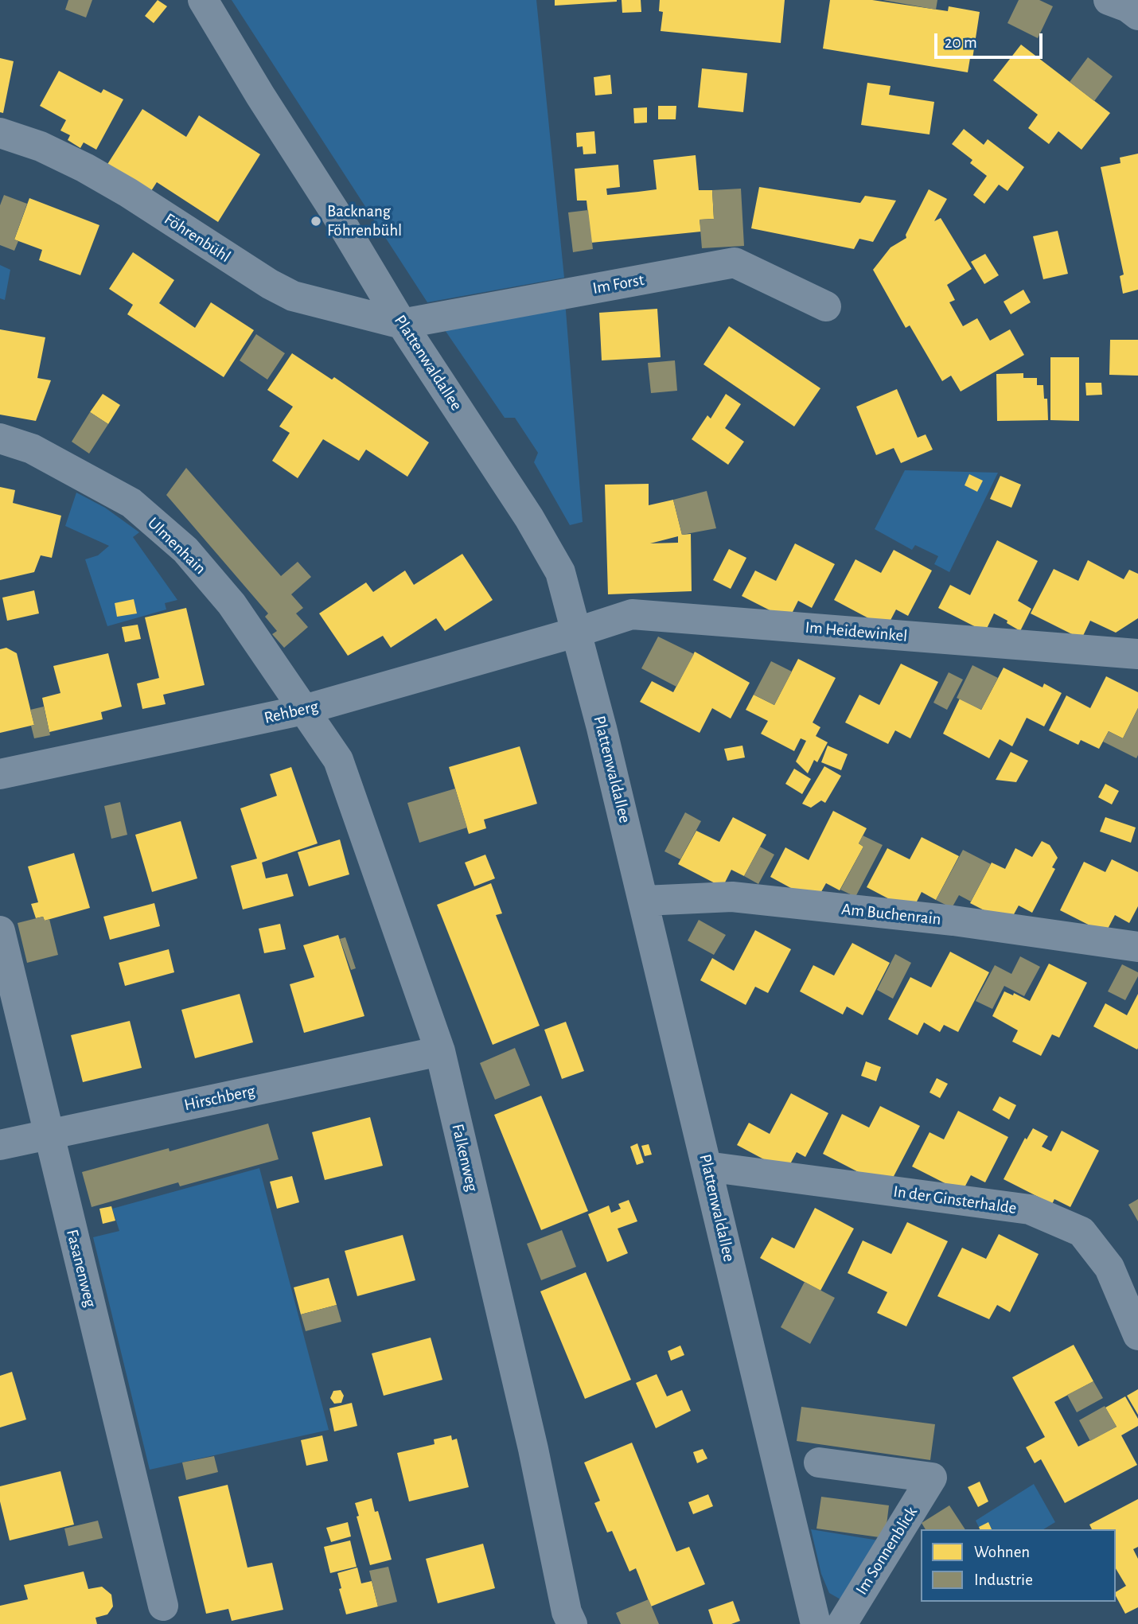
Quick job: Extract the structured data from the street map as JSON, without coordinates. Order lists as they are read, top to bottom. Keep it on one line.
{"streets":{"street":["Föhrenbühl","Im Forst","Plattenwaldallee","Ulmenhain","Im Heidewinkel","Rehberg","Am Buchenrain","Hirschberg","Falkenweg","In der Ginsterhalde","Fasanenweg","Im Sonnenblick"]},"crossings":[["Föhrenbühl","Im Forst"],["Föhrenbühl","Plattenwaldallee"],["Im Forst","Plattenwaldallee"],["Plattenwaldallee","Im Heidewinkel"],["Plattenwaldallee","Rehberg"],["Plattenwaldallee","Am Buchenrain"],["Plattenwaldallee","In der Ginsterhalde"],["Ulmenhain","Rehberg"],["Ulmenhain","Falkenweg"],["Im Heidewinkel","Rehberg"],["Rehberg","Falkenweg"],["Hirschberg","Falkenweg"],["Hirschberg","Fasanenweg"]],"places":["Backnang Föhrenbühl"],"legend":["Wohnen","Industrie"],"scale_bar":"20 m"}
